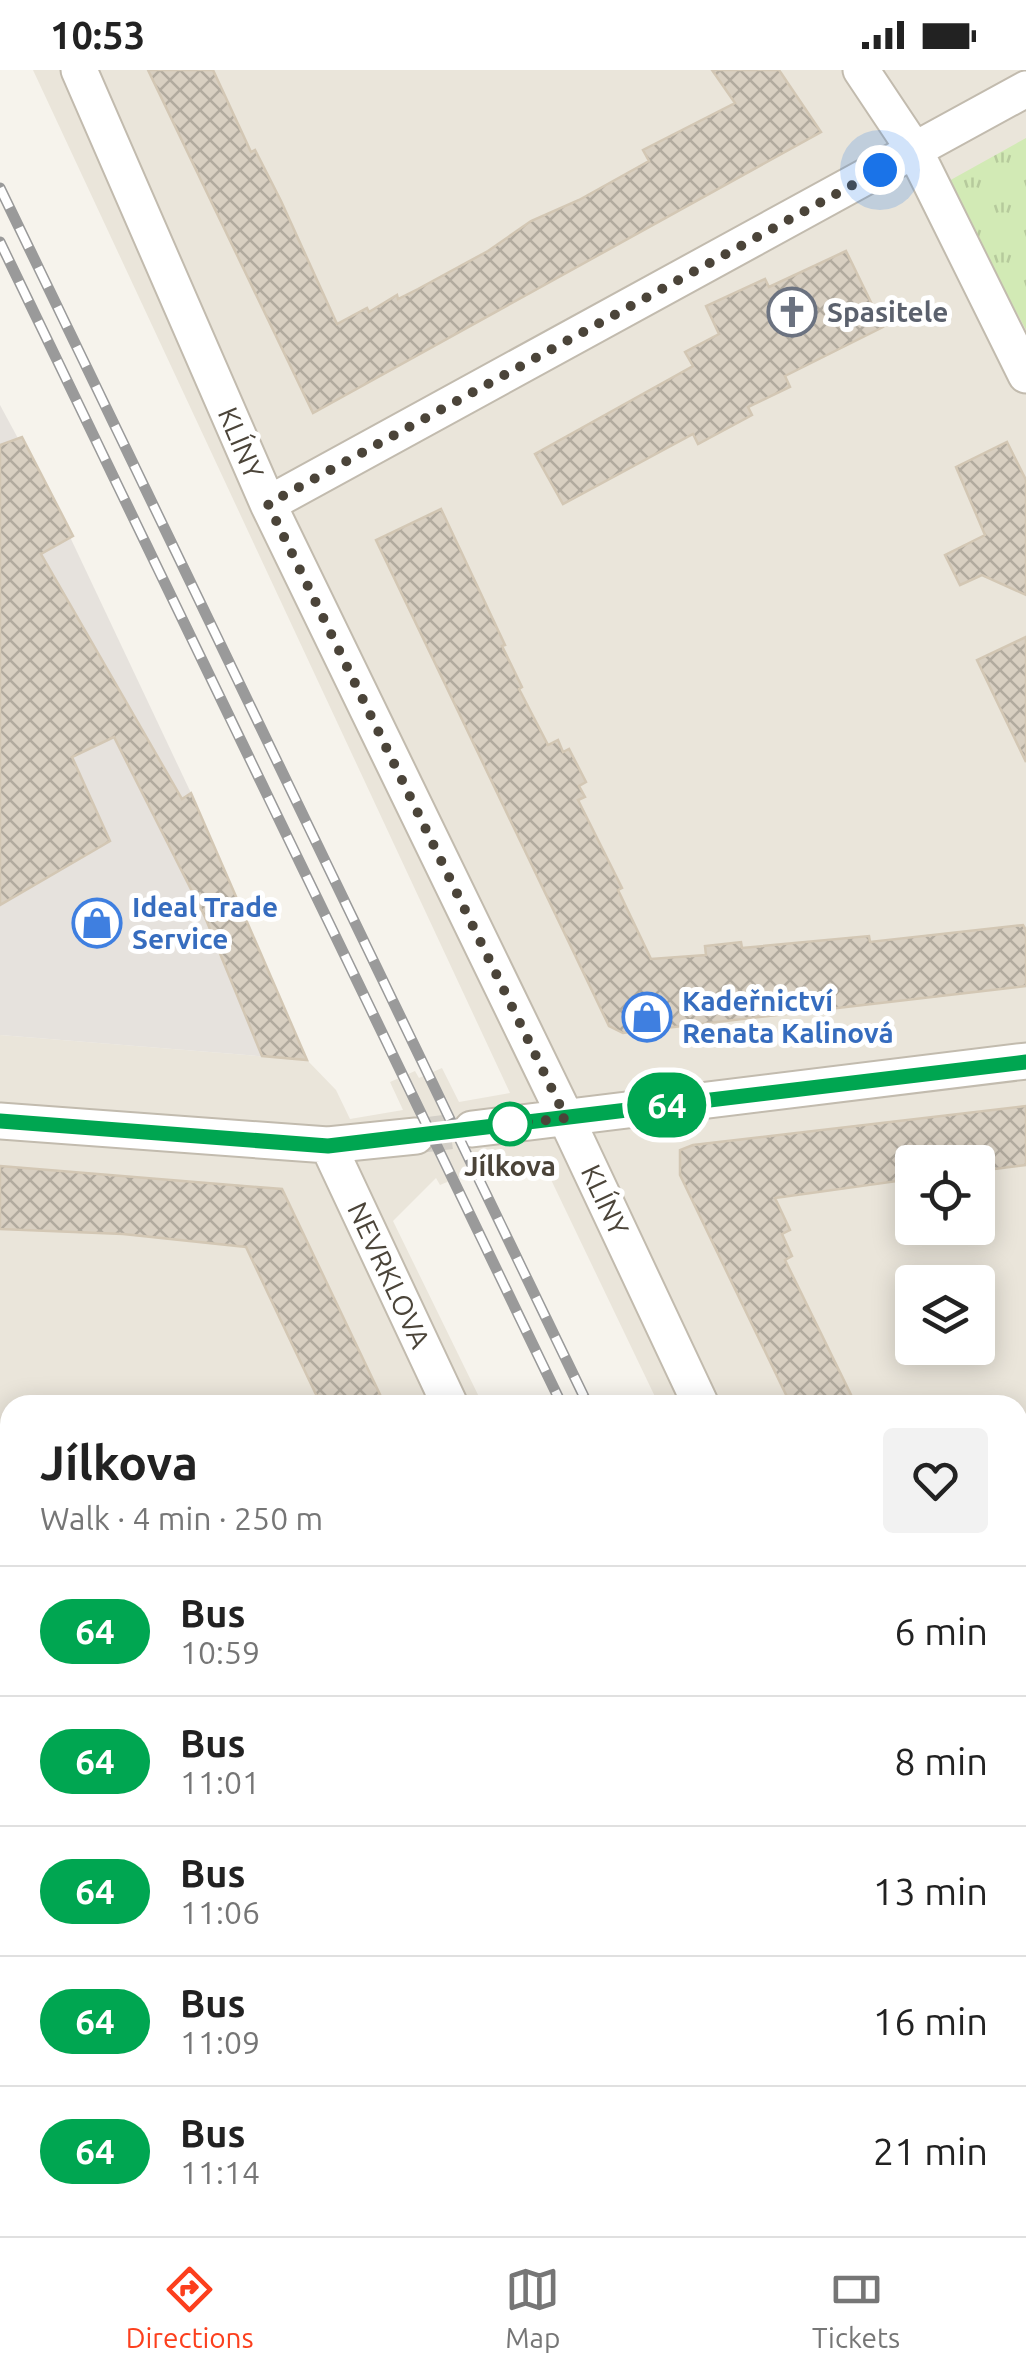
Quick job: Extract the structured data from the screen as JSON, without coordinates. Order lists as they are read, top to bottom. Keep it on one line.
{"streets":{"street":["KLÍNY","NEVRKLOVA"]},"places":{"church":["Spasitele"],"shop":["Ideal Trade Service","Kadeřnictví Renata Kalinová"],"other":["Jílkova"]},"lines":["bus line 64"],"page":{"status":"10:53","on_map":"64","heading":["Jílkova","Walk · 4 min · 250 m"],"list":[{"mark":"64","name":"Bus","note":"10:59","value":"6 min"},{"mark":"64","name":"Bus","note":"11:01","value":"8 min"},{"mark":"64","name":"Bus","note":"11:06","value":"13 min"},{"mark":"64","name":"Bus","note":"11:09","value":"16 min"},{"mark":"64","name":"Bus","note":"11:14","value":"21 min"}],"tabs":["Directions","Map","Tickets"]}}
